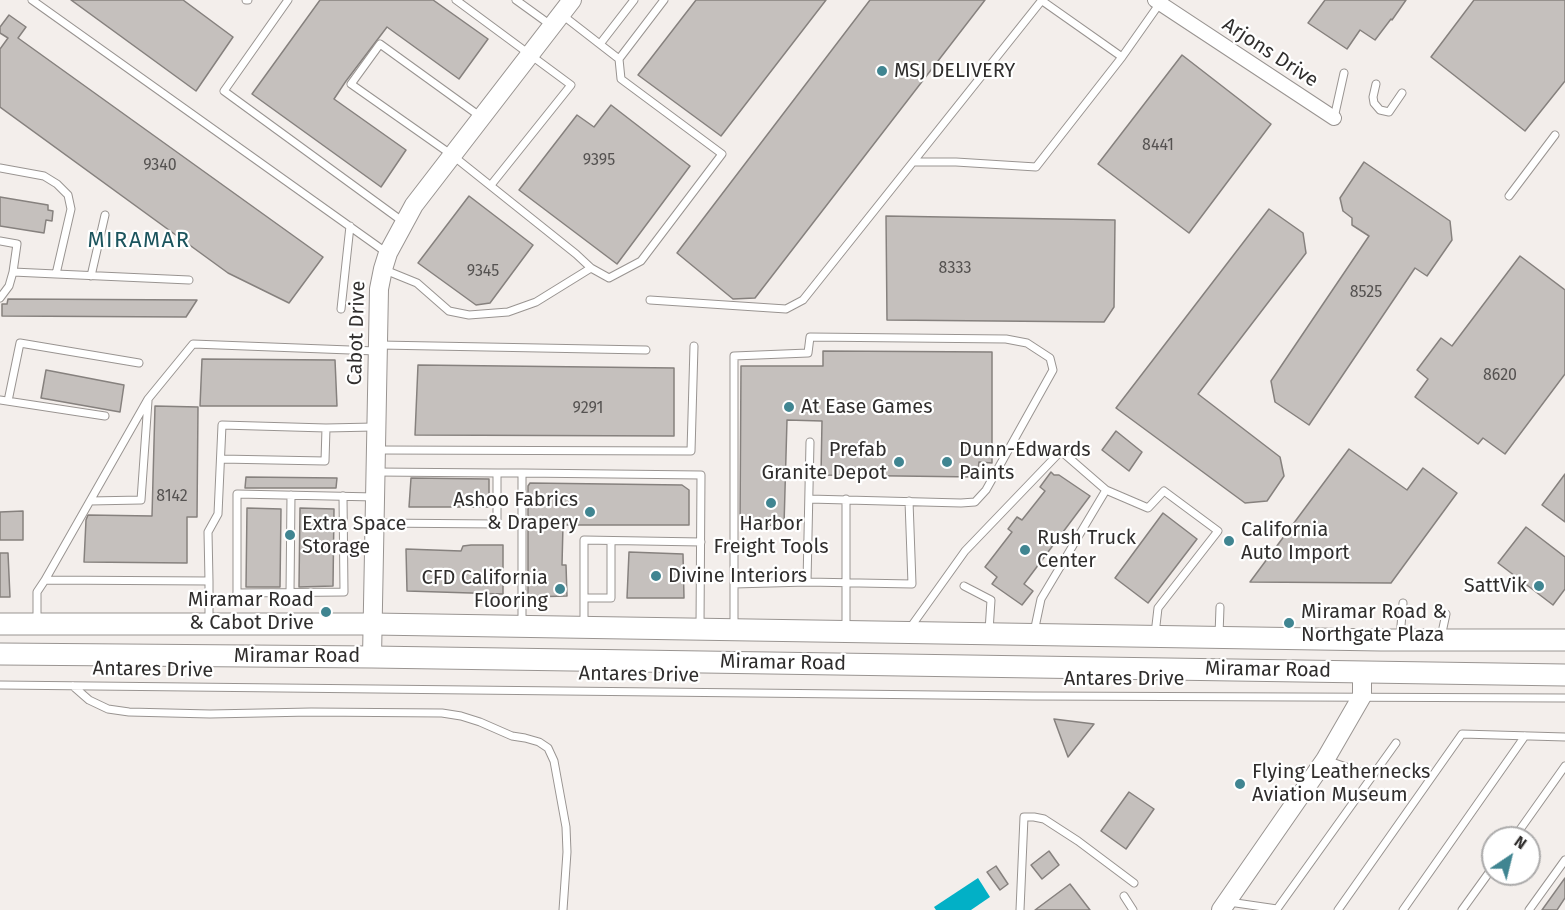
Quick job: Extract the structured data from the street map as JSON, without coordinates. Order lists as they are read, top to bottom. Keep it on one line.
{"streets":{"main road":["Miramar Road"],"street":["Arjons Drive","Cabot Drive"],"lane":["Antares Drive"]},"crossings":[["Cabot Drive","Miramar Road"]],"districts":["MIRAMAR"],"places":["MSJ DELIVERY","At Ease Games","Prefab Granite Depot","Dunn-Edwards Paints","Harbor Freight Tools","Ashoo Fabrics & Drapery","Extra Space Storage","California Auto Import","Rush Truck Center","Divine Interiors","SattVik","CFD California Flooring","Miramar Road & Cabot Drive","Miramar Road & Northgate Plaza","Flying Leathernecks Aviation Museum"],"house_numbers":["8441","9395","9340","8333","9345","8525","8620","9291","8142"],"north":"top right"}
